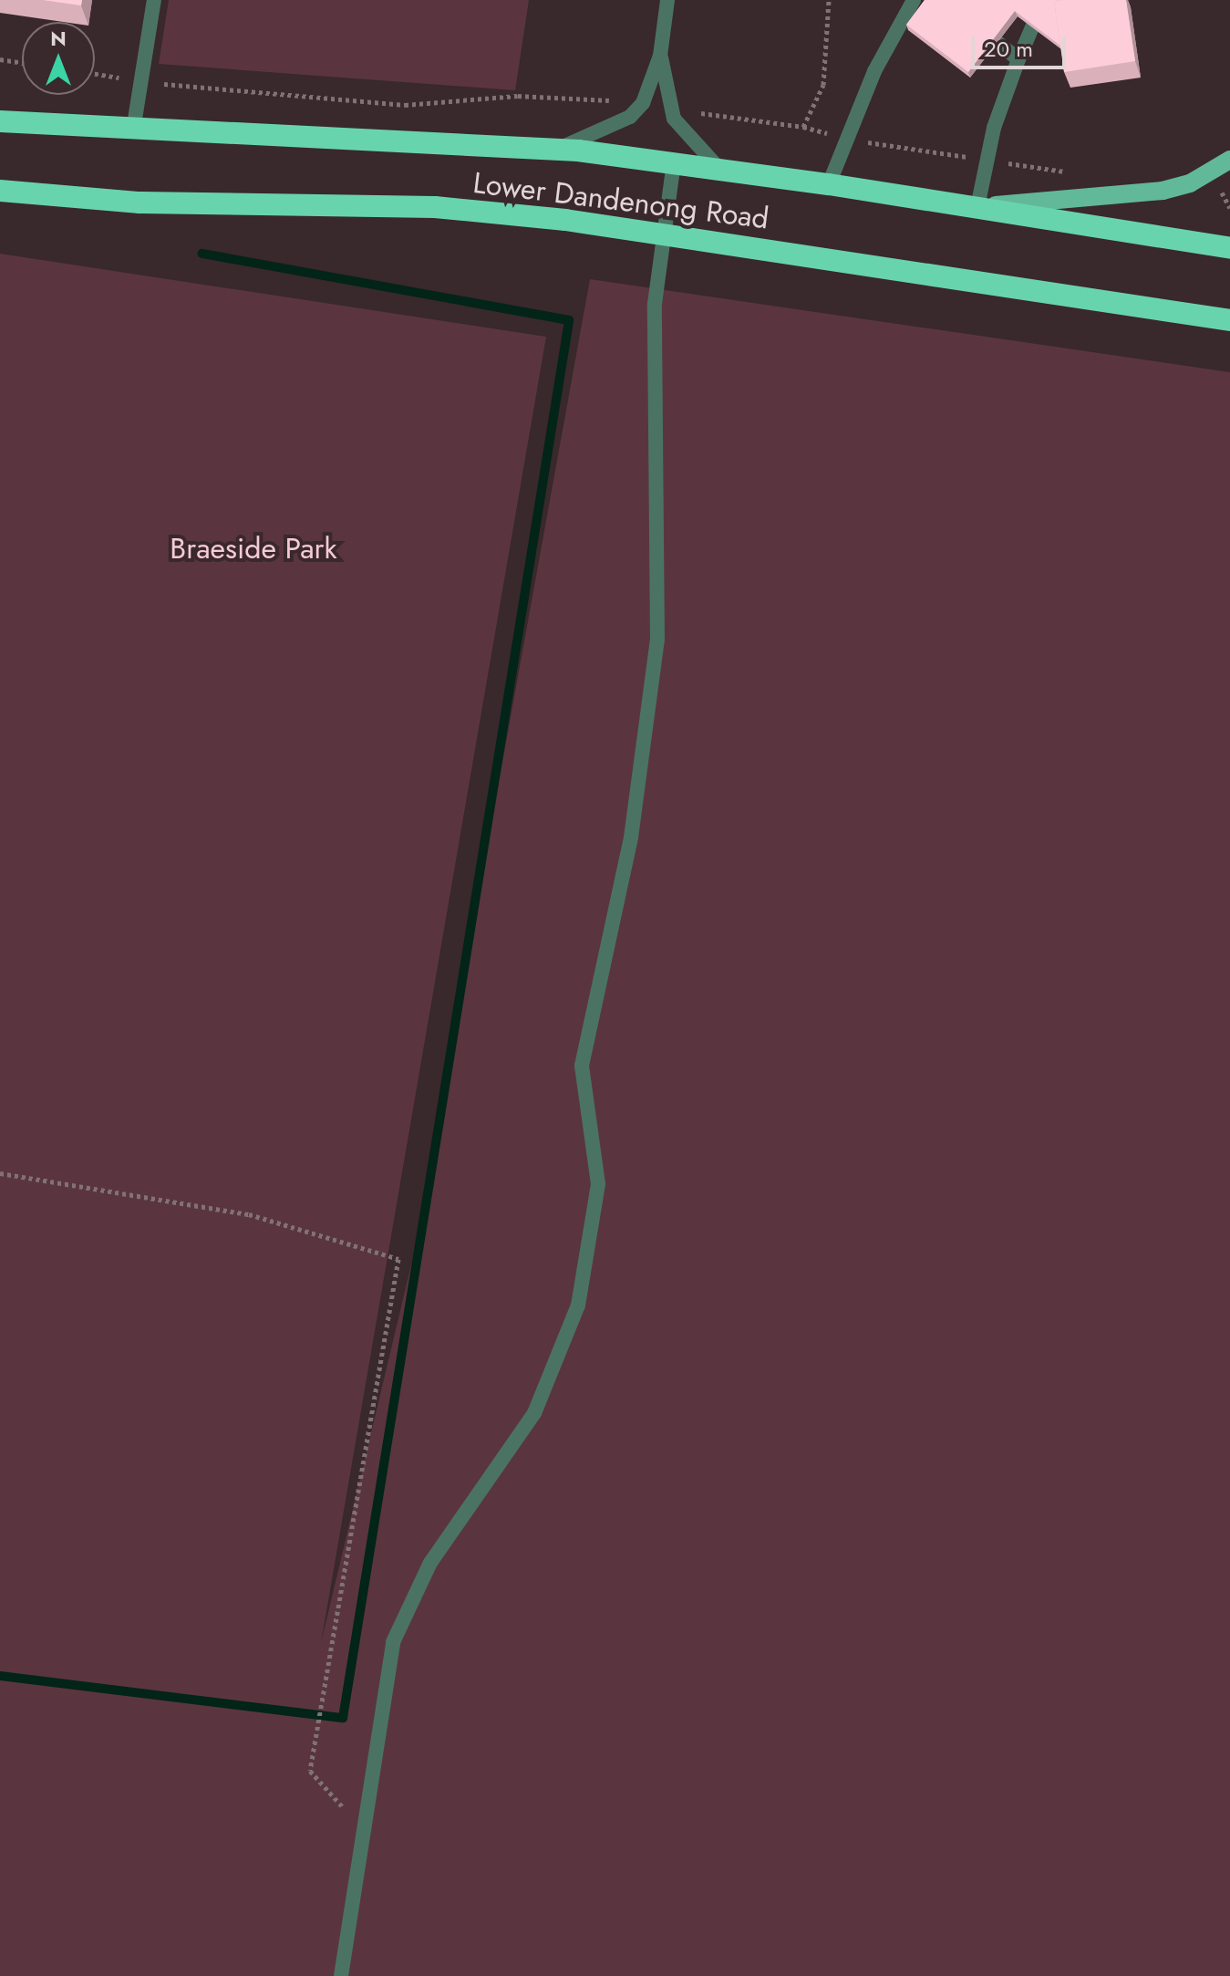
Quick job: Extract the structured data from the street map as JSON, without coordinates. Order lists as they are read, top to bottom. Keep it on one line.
{"streets":{"highway":["Lower Dandenong Road"]},"parks":["Braeside Park"],"scale_bar":"20 m","north":"top"}
